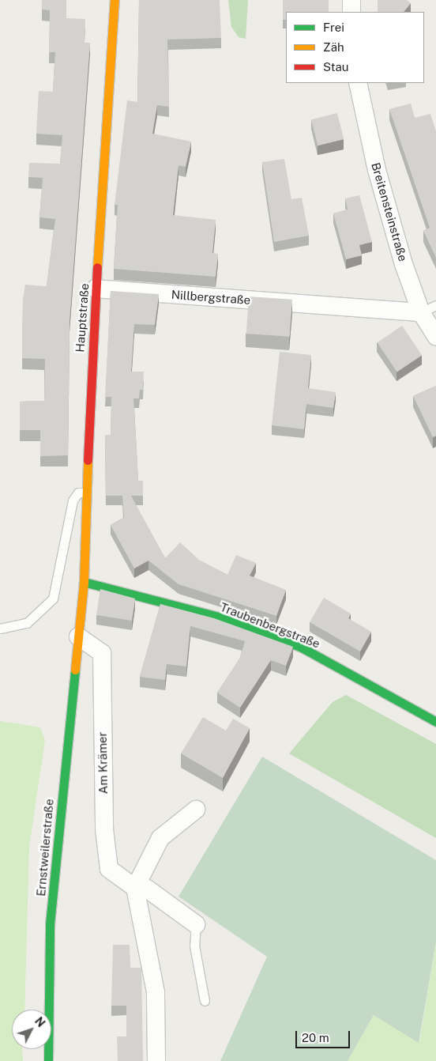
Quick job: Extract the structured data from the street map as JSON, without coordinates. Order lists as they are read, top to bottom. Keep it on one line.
{"streets":{"main road":["Hauptstraße","Traubenbergstraße","Ernstweilerstraße"],"street":["Breitensteinstraße","Nillbergstraße","Am Krämer"]},"crossings":[["Breitensteinstraße","Nillbergstraße"],["Nillbergstraße","Hauptstraße"],["Hauptstraße","Traubenbergstraße"],["Hauptstraße","Am Krämer"],["Hauptstraße","Ernstweilerstraße"],["Am Krämer","Ernstweilerstraße"]],"legend":["Frei","Zäh","Stau"],"scale_bar":"20 m","north":"top right"}
